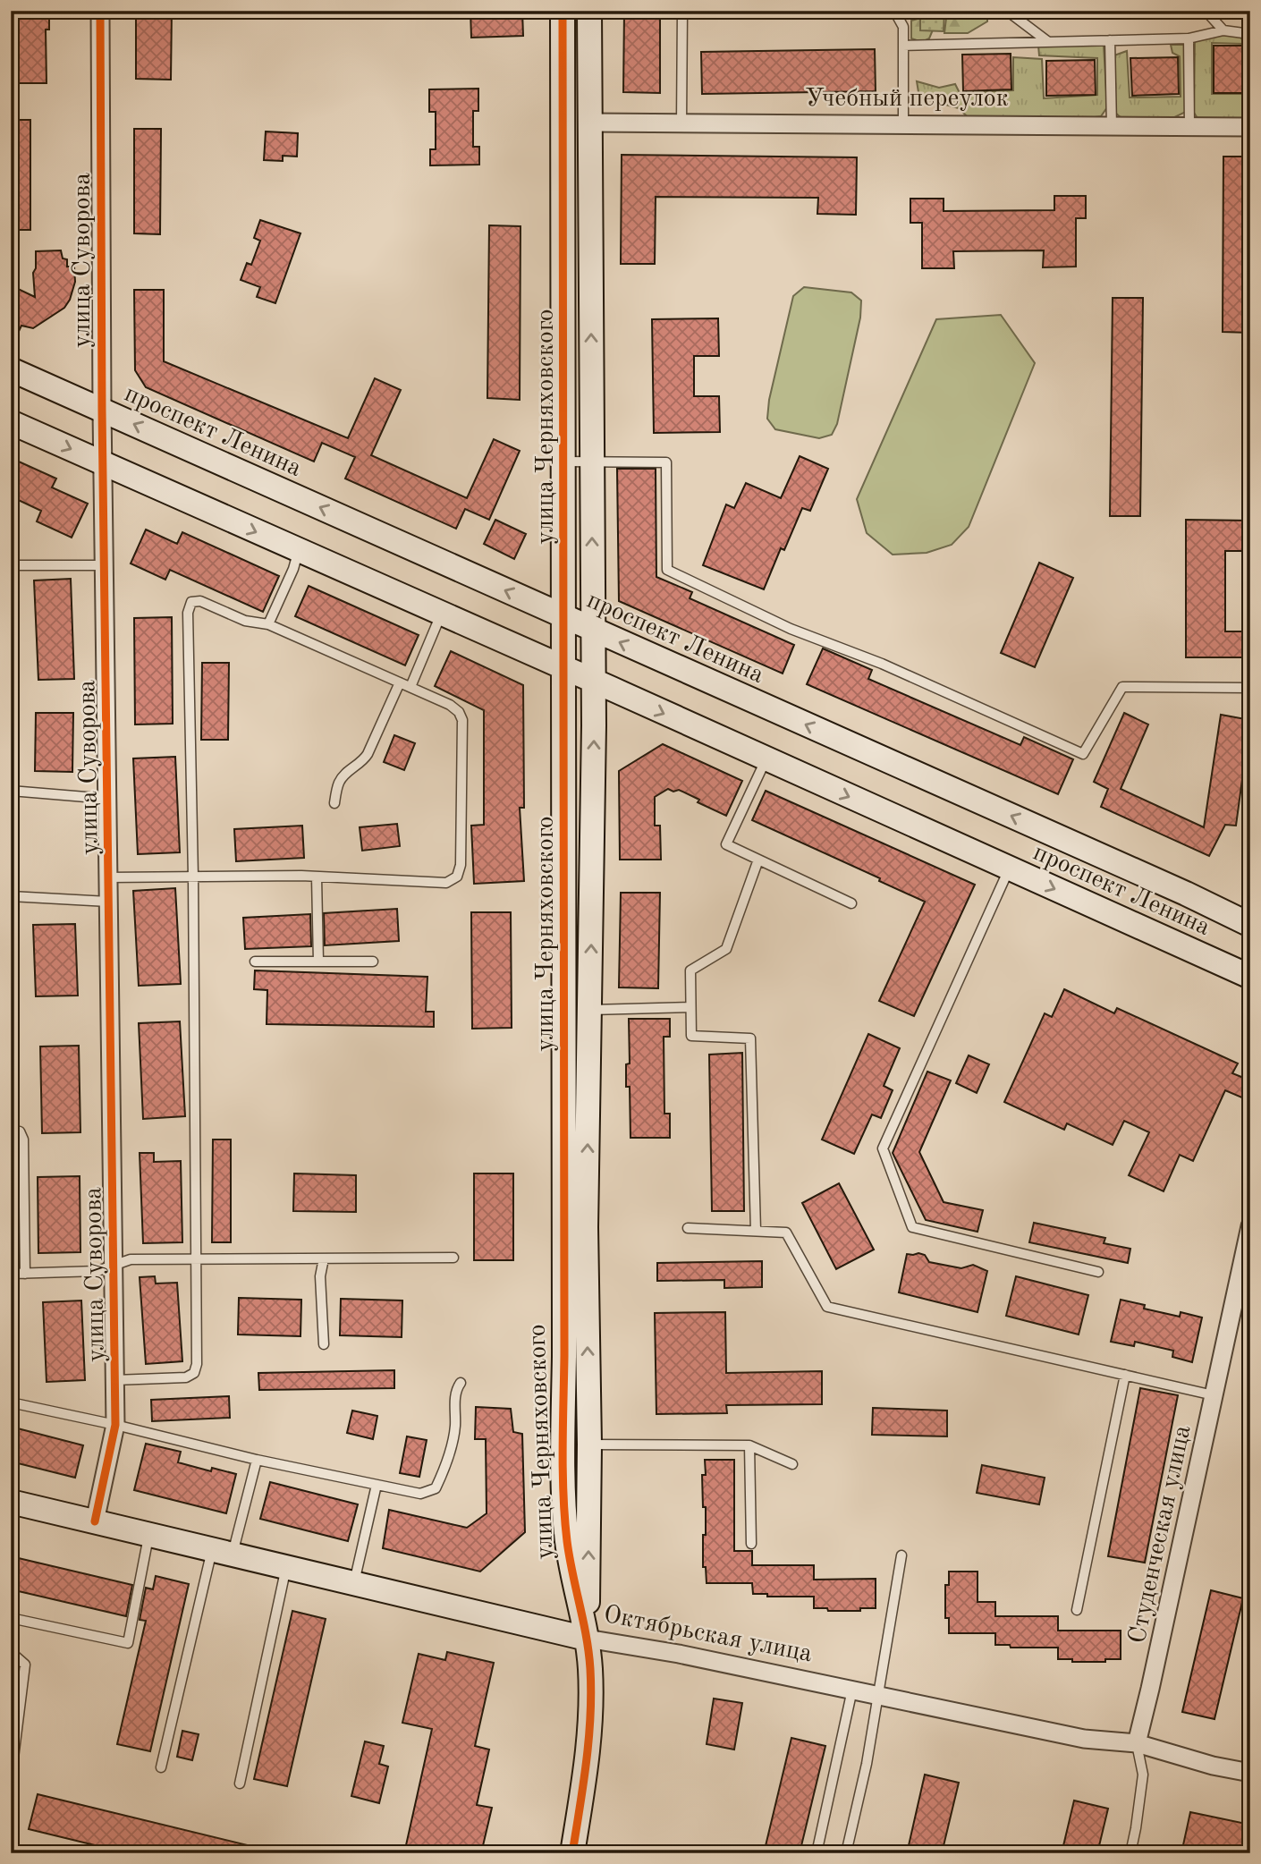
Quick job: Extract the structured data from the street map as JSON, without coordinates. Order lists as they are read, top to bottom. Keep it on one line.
{"streets":{"street":["Учебный переулок","улица Суворова","улица Черняховского","проспект Ленина","Студенческая улица","Октябрьская улица"]},"crossings":[["Учебный переулок","улица Черняховского"],["улица Суворова","проспект Ленина"],["улица Суворова","Октябрьская улица"],["улица Черняховского","проспект Ленина"],["улица Черняховского","Октябрьская улица"],["Студенческая улица","Октябрьская улица"]]}
